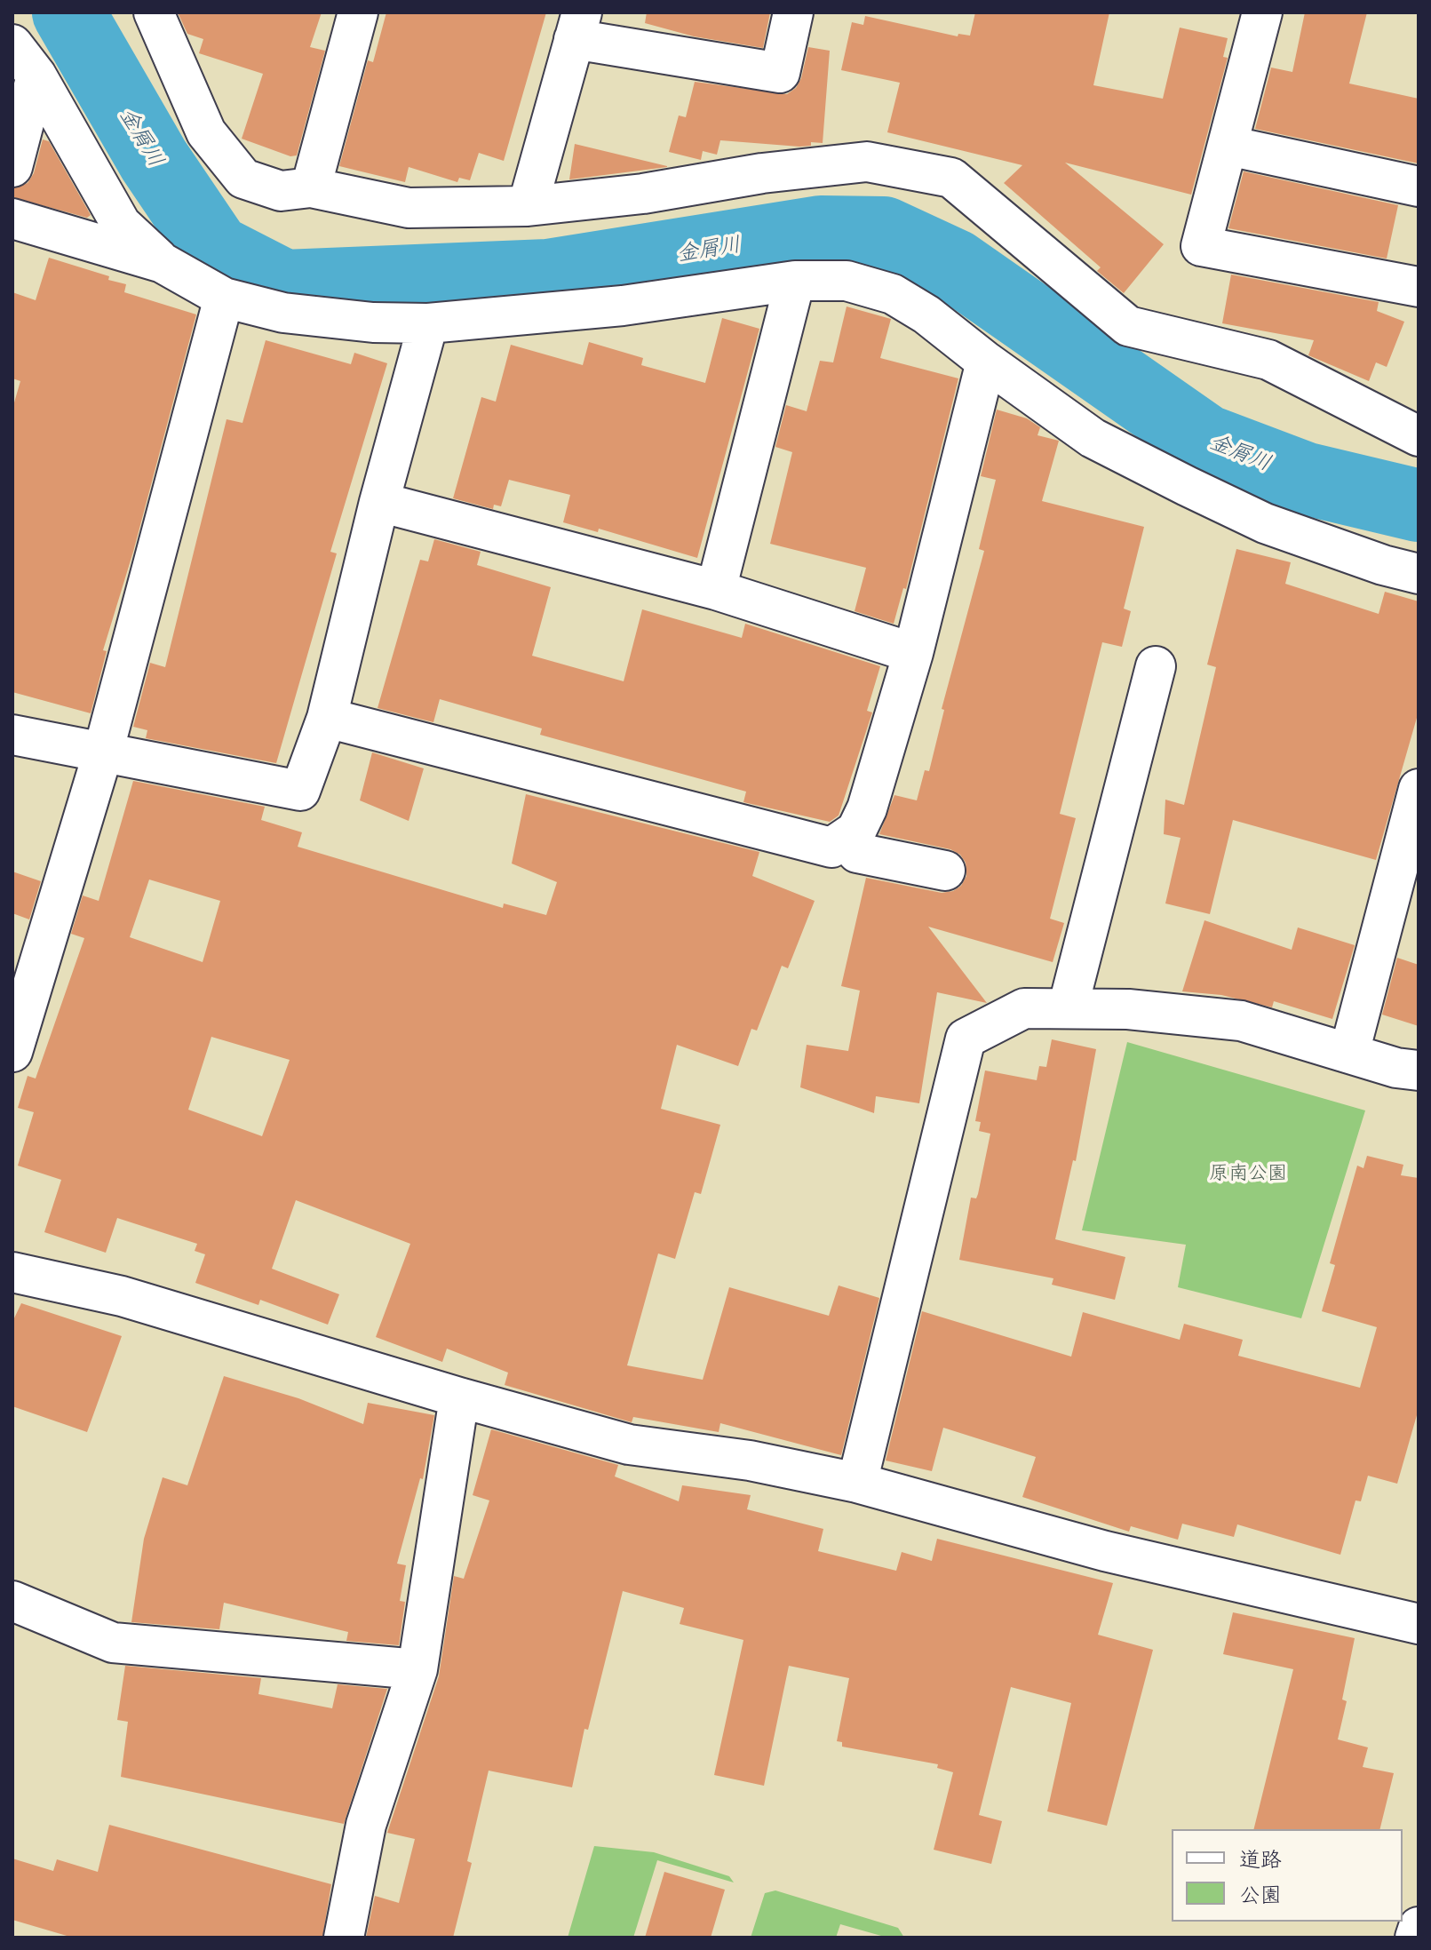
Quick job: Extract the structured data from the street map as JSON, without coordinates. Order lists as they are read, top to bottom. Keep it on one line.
{"water":["金屑川"],"parks":["原南公園"],"legend":["道路","公園"]}
